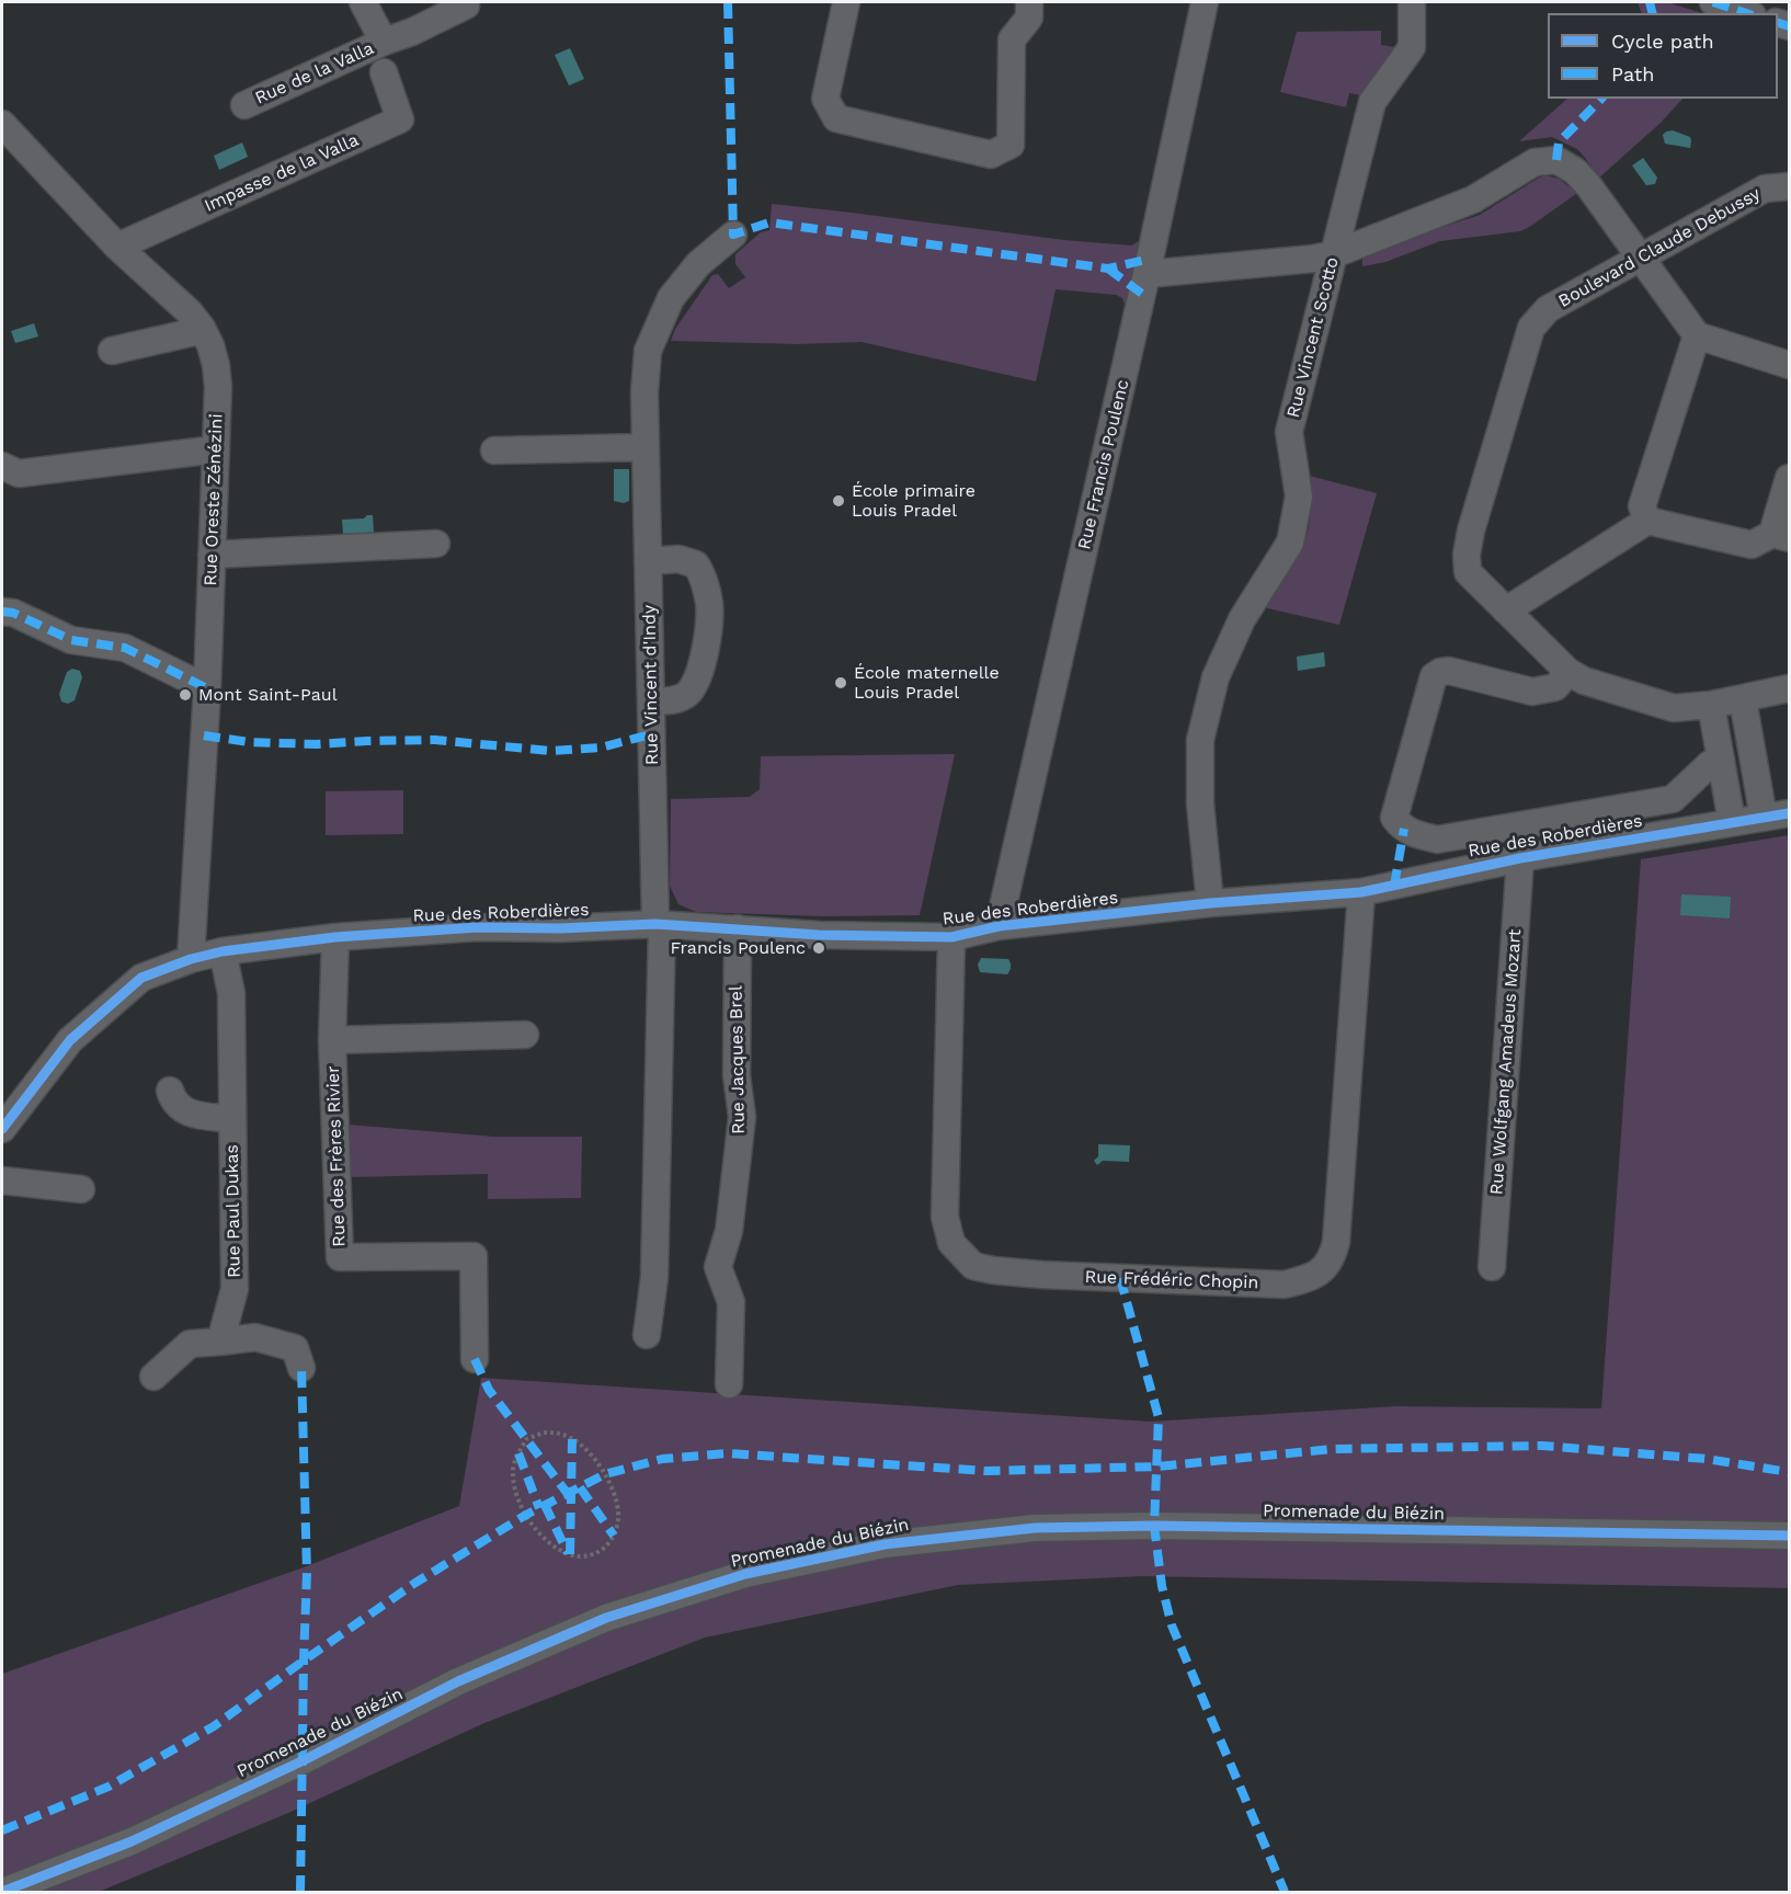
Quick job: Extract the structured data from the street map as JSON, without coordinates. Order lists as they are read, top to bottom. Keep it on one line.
{"streets":{"street":["Rue de la Valla","Impasse de la Valla","Boulevard Claude Debussy","Rue Vincent Scotto","Rue Francis Poulenc","Rue Oreste Zénézini","Rue Vincent d'Indy","Rue des Roberdières","Rue Jacques Brel","Rue Wolfgang Amadeus Mozart","Rue des Frères Rivier","Rue Paul Dukas","Rue Frédéric Chopin","Promenade du Biézin"]},"crossings":[["Impasse de la Valla","Rue Oreste Zénézini"],["Rue Vincent Scotto","Rue des Roberdières"],["Rue Francis Poulenc","Rue des Roberdières"],["Rue Oreste Zénézini","Rue des Roberdières"],["Rue Vincent d'Indy","Rue des Roberdières"],["Rue des Roberdières","Rue Jacques Brel"],["Rue des Roberdières","Rue Wolfgang Amadeus Mozart"],["Rue des Roberdières","Rue des Frères Rivier"],["Rue des Roberdières","Rue Paul Dukas"],["Rue des Roberdières","Rue Frédéric Chopin"]],"places":["École primaire Louis Pradel","École maternelle Louis Pradel","Mont Saint-Paul","Francis Poulenc"],"legend":["Cycle path","Path"]}
